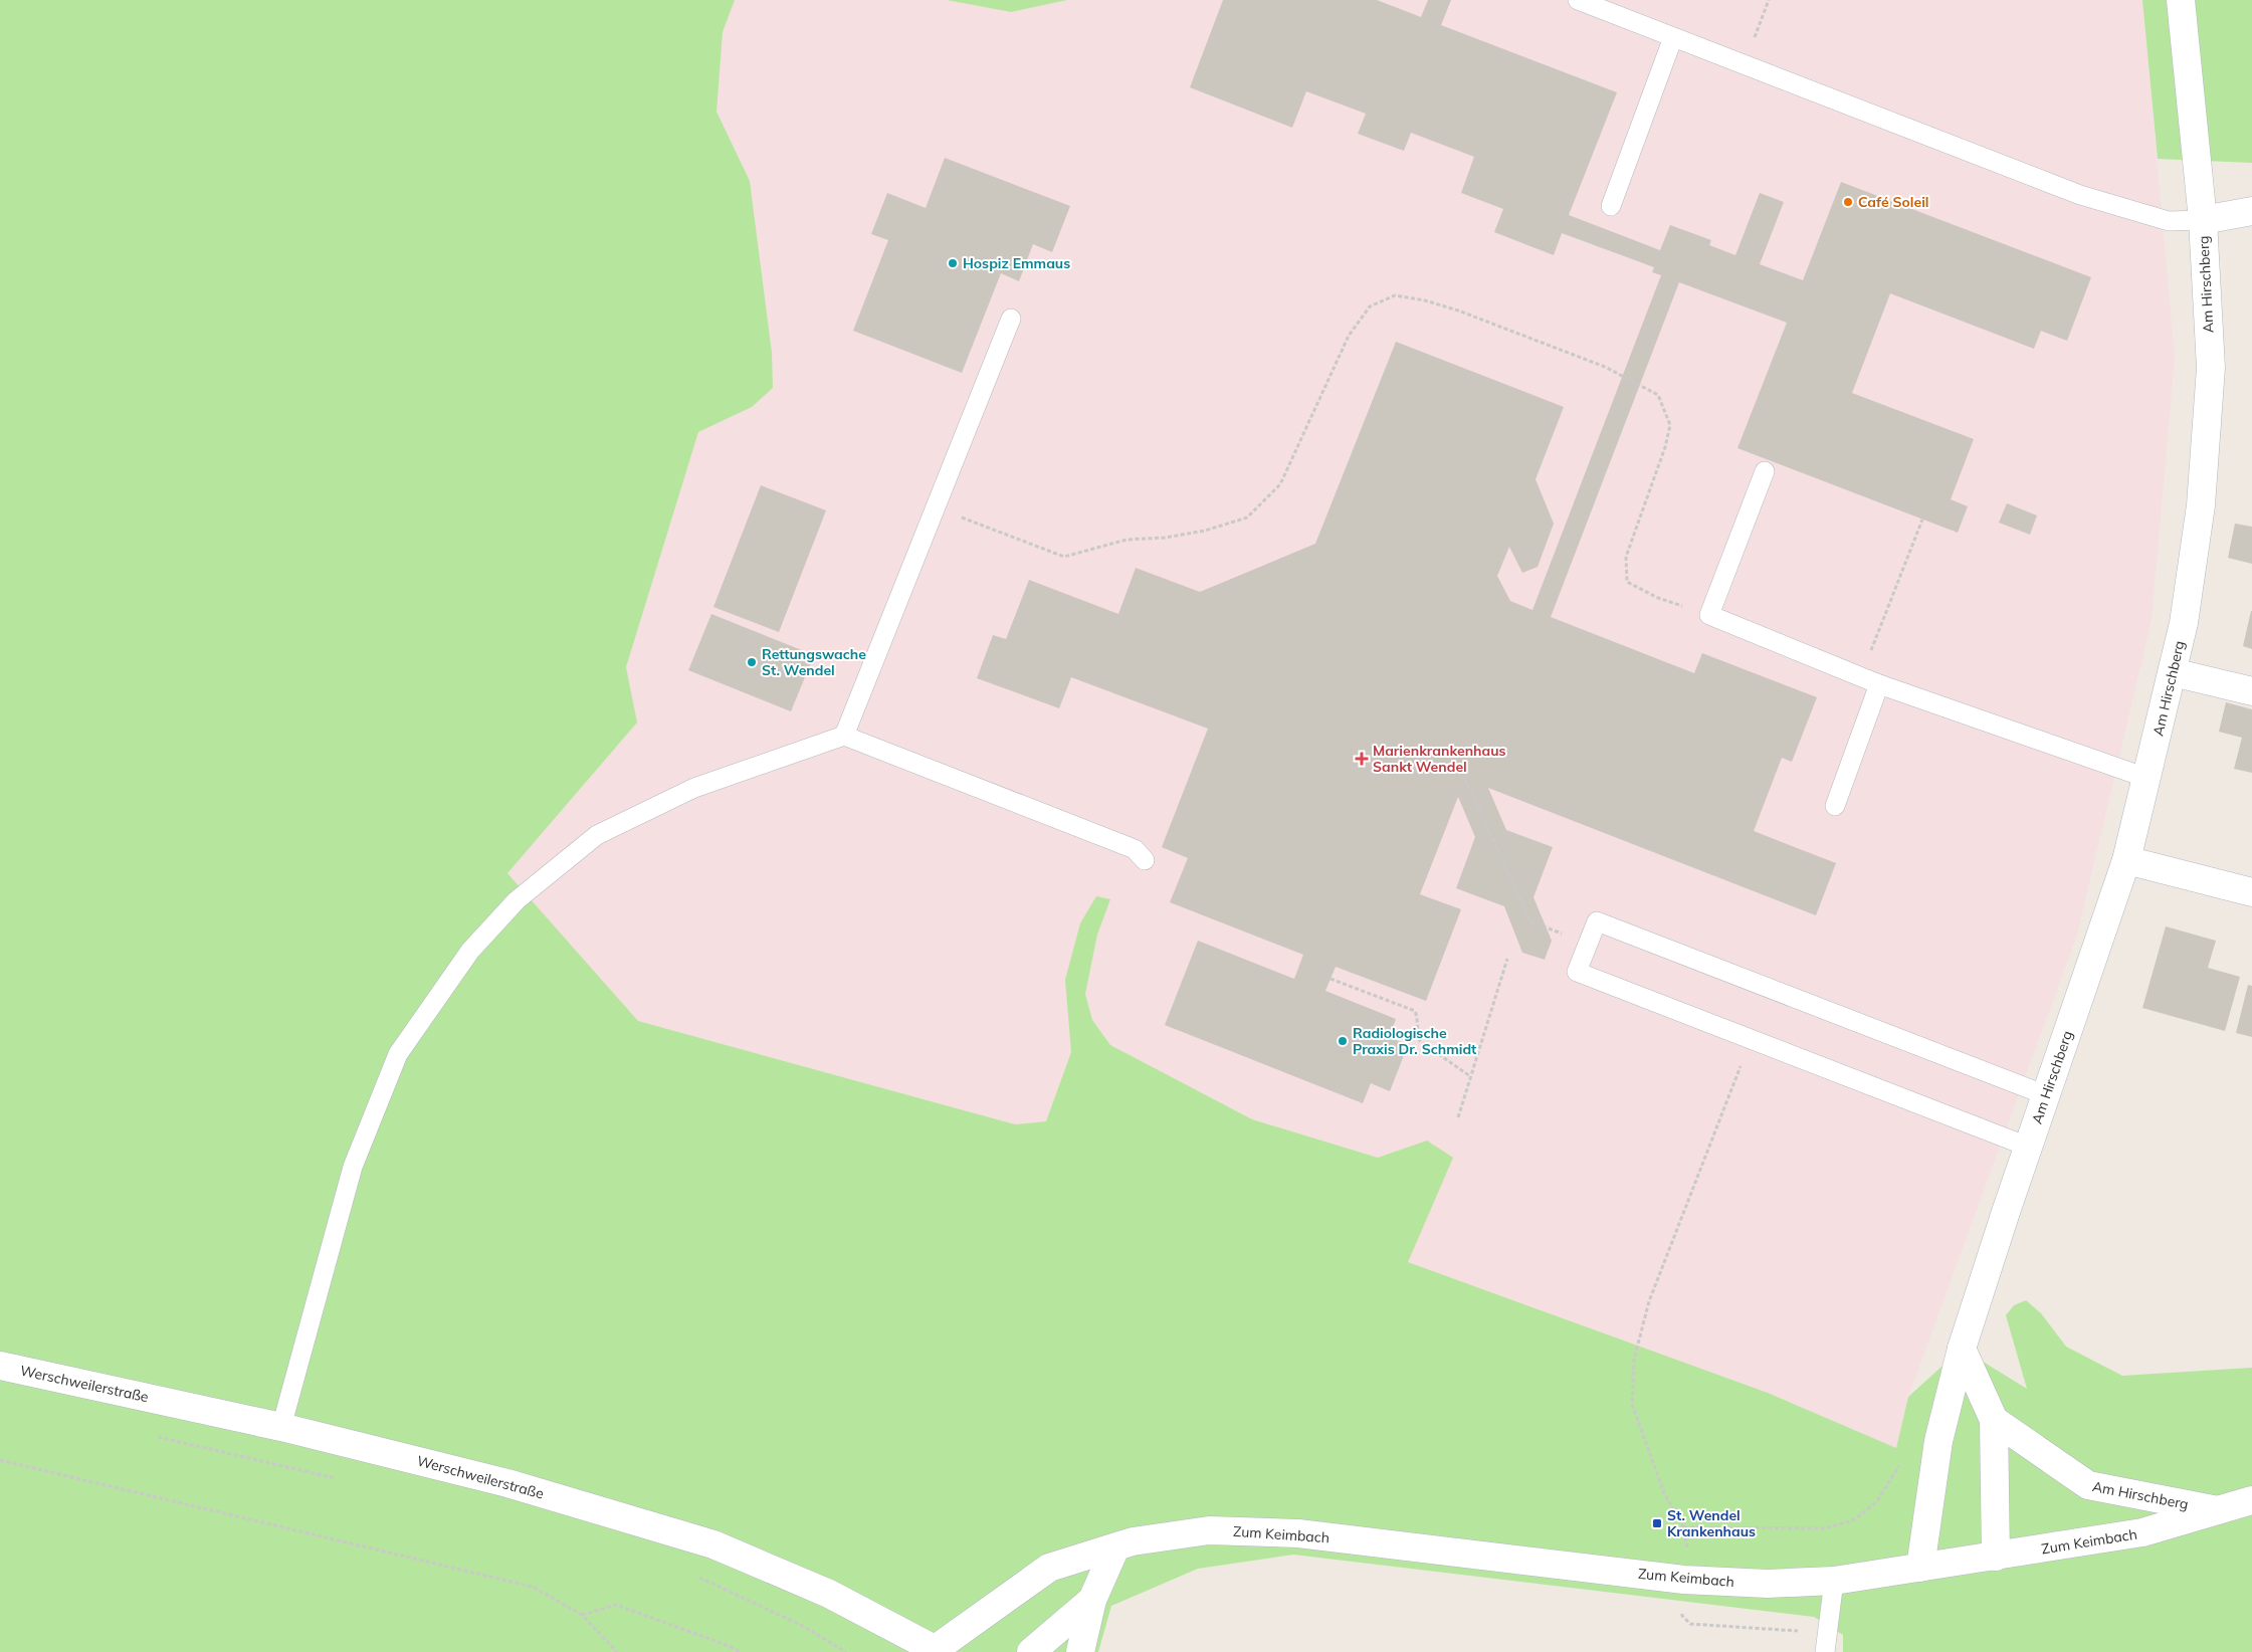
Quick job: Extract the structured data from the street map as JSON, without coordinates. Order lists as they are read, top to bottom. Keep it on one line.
{"streets":{"street":["Am Hirschberg","Werschweilerstraße","Zum Keimbach"]},"crossings":[["Am Hirschberg","Zum Keimbach"],["Werschweilerstraße","Zum Keimbach"]],"places":{"other":["Café Soleil","Hospiz Emmaus","Rettungswache St. Wendel","Radiologische Praxis Dr. Schmidt"],"health":["Marienkrankenhaus Sankt Wendel"],"transit":["St. Wendel Krankenhaus"]}}
